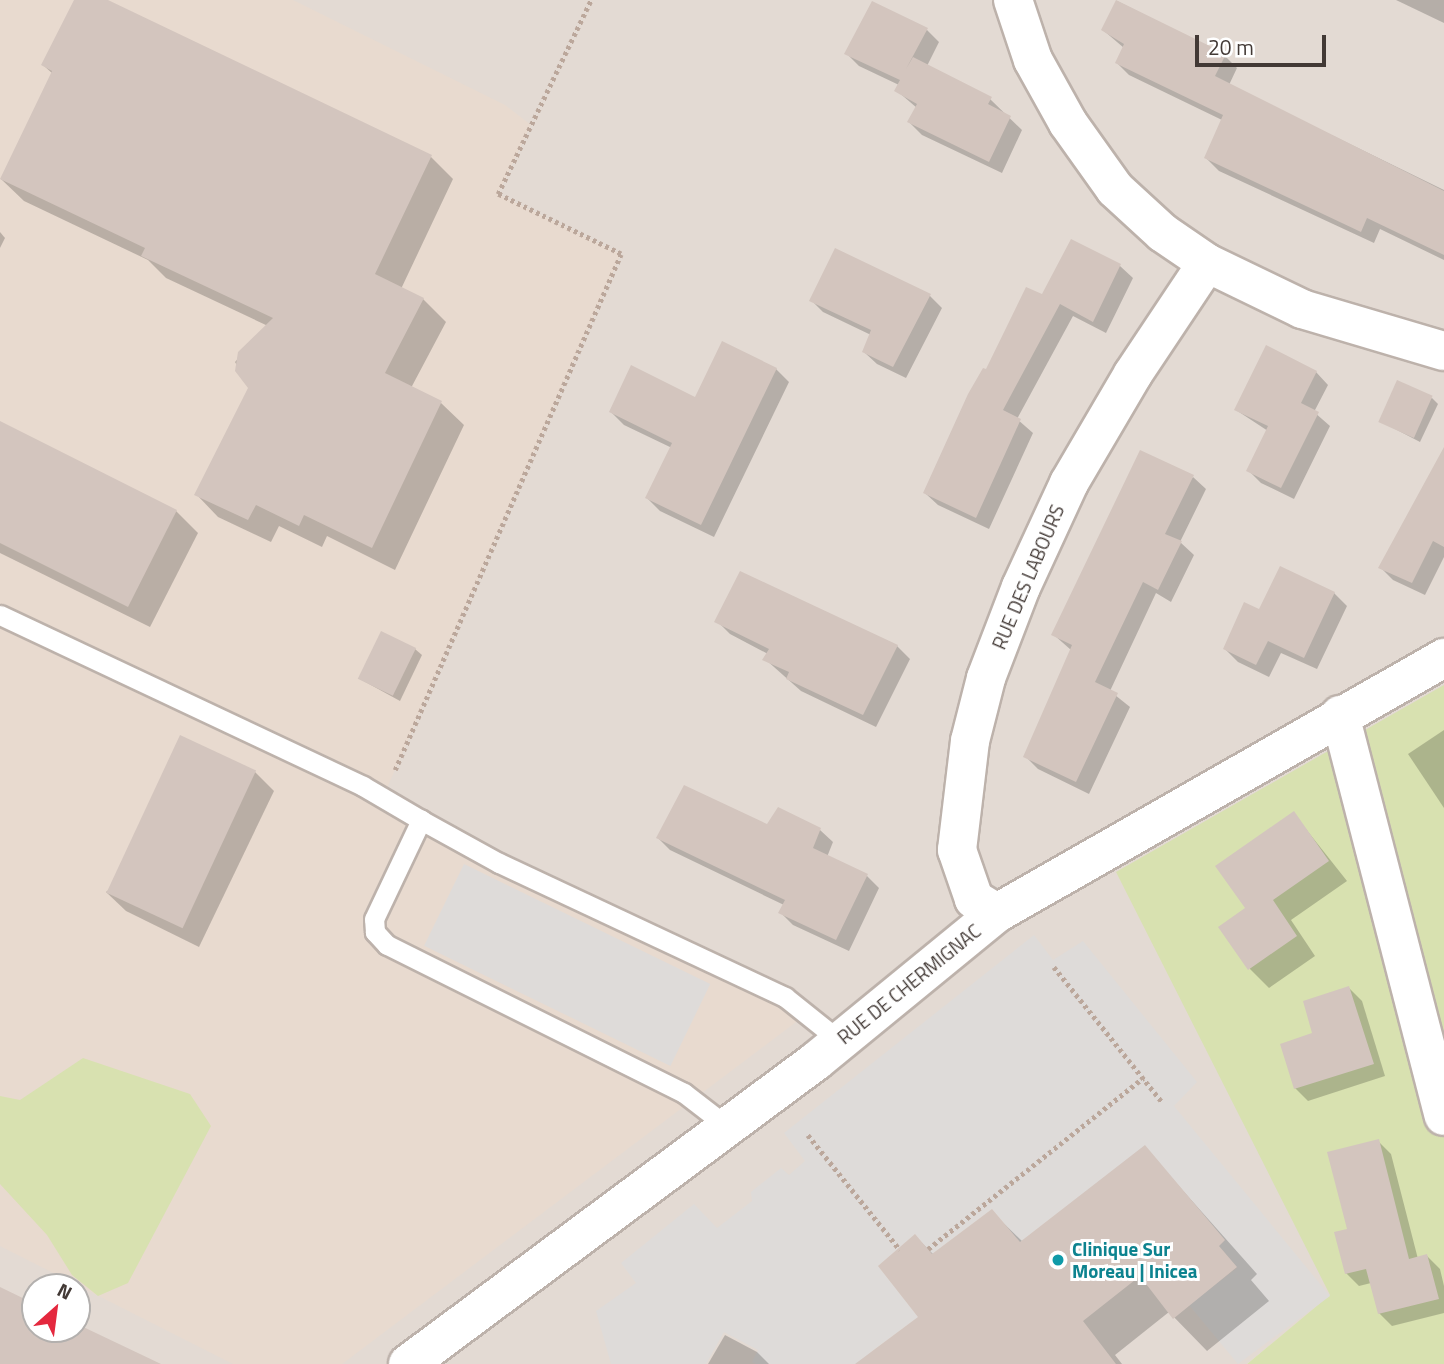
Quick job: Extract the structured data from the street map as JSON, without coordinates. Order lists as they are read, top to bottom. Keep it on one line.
{"streets":{"street":["RUE DES LABOURS","RUE DE CHERMIGNAC"]},"crossings":[["RUE DES LABOURS","RUE DE CHERMIGNAC"]],"places":["Clinique Sur Moreau | Inicea"],"scale_bar":"20 m","north":"top right"}
